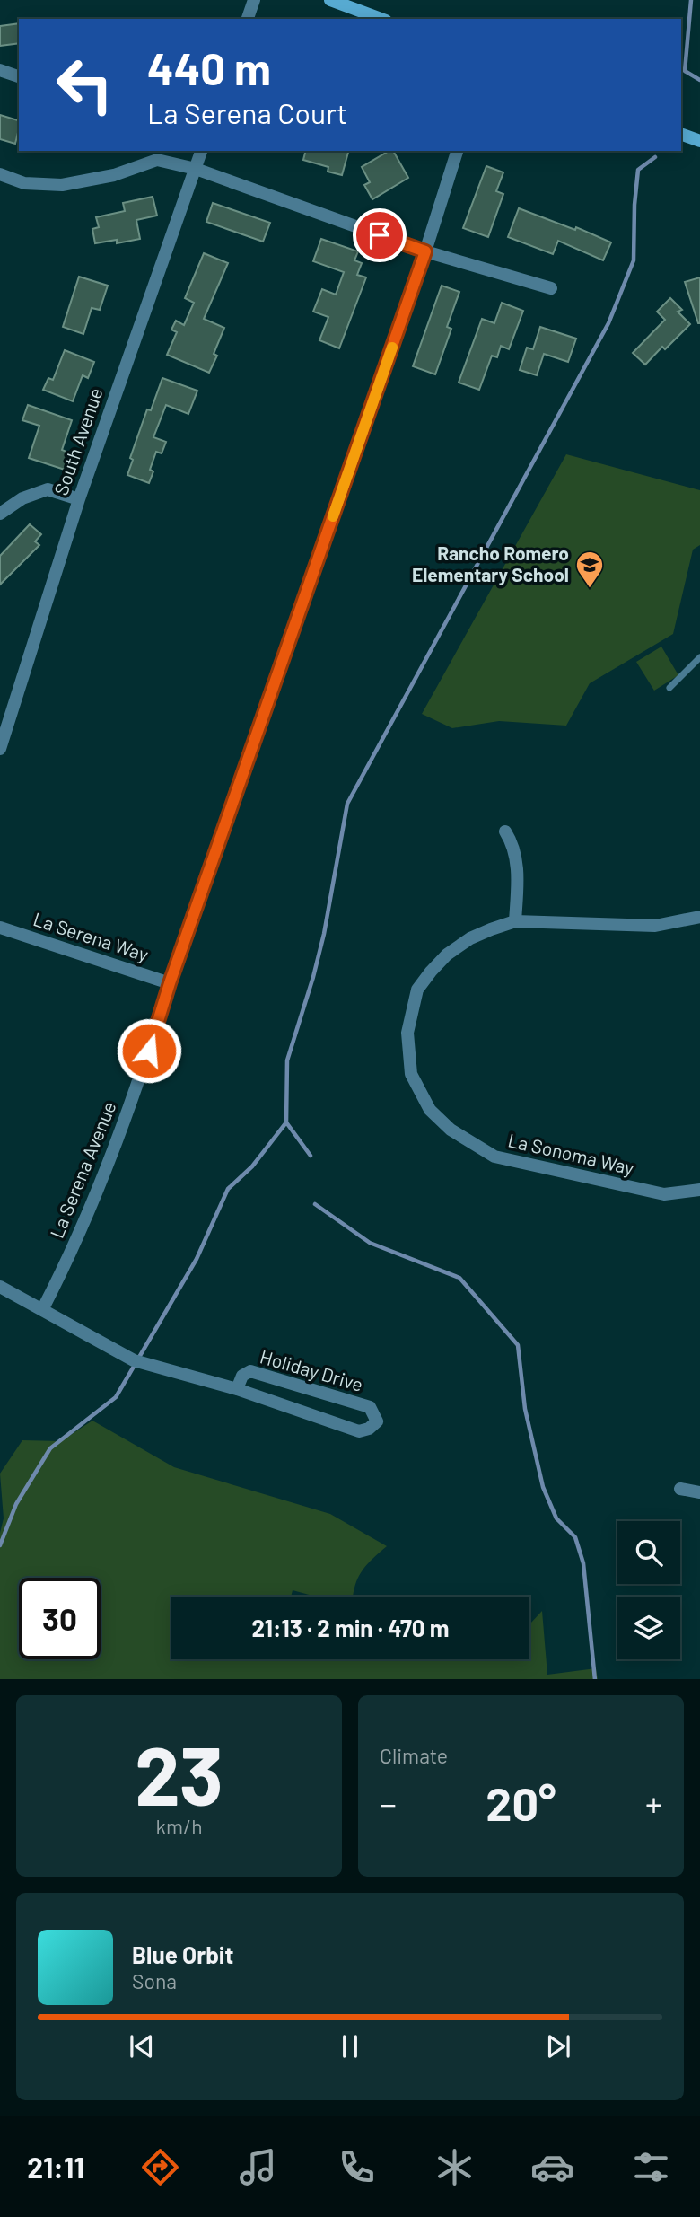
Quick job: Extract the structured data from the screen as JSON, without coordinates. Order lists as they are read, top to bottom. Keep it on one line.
{"streets":{"street":["South Avenue","La Serena Way","La Sonoma Way","La Serena Avenue","Holiday Drive"]},"crossings":[["La Serena Way","La Serena Avenue"],["La Serena Avenue","Holiday Drive"]],"places":{"school or university":["Rancho Romero Elementary School"]},"page":{"turn":["440 m","La Serena Court"],"limit":"30","trip":"21:13 · 2 min · 470 m","tile":[["23","km/h"],"Climate"],"heat":["−","20°","+"],"song":["Blue Orbit","Sona"],"tabs":"21:11"}}
